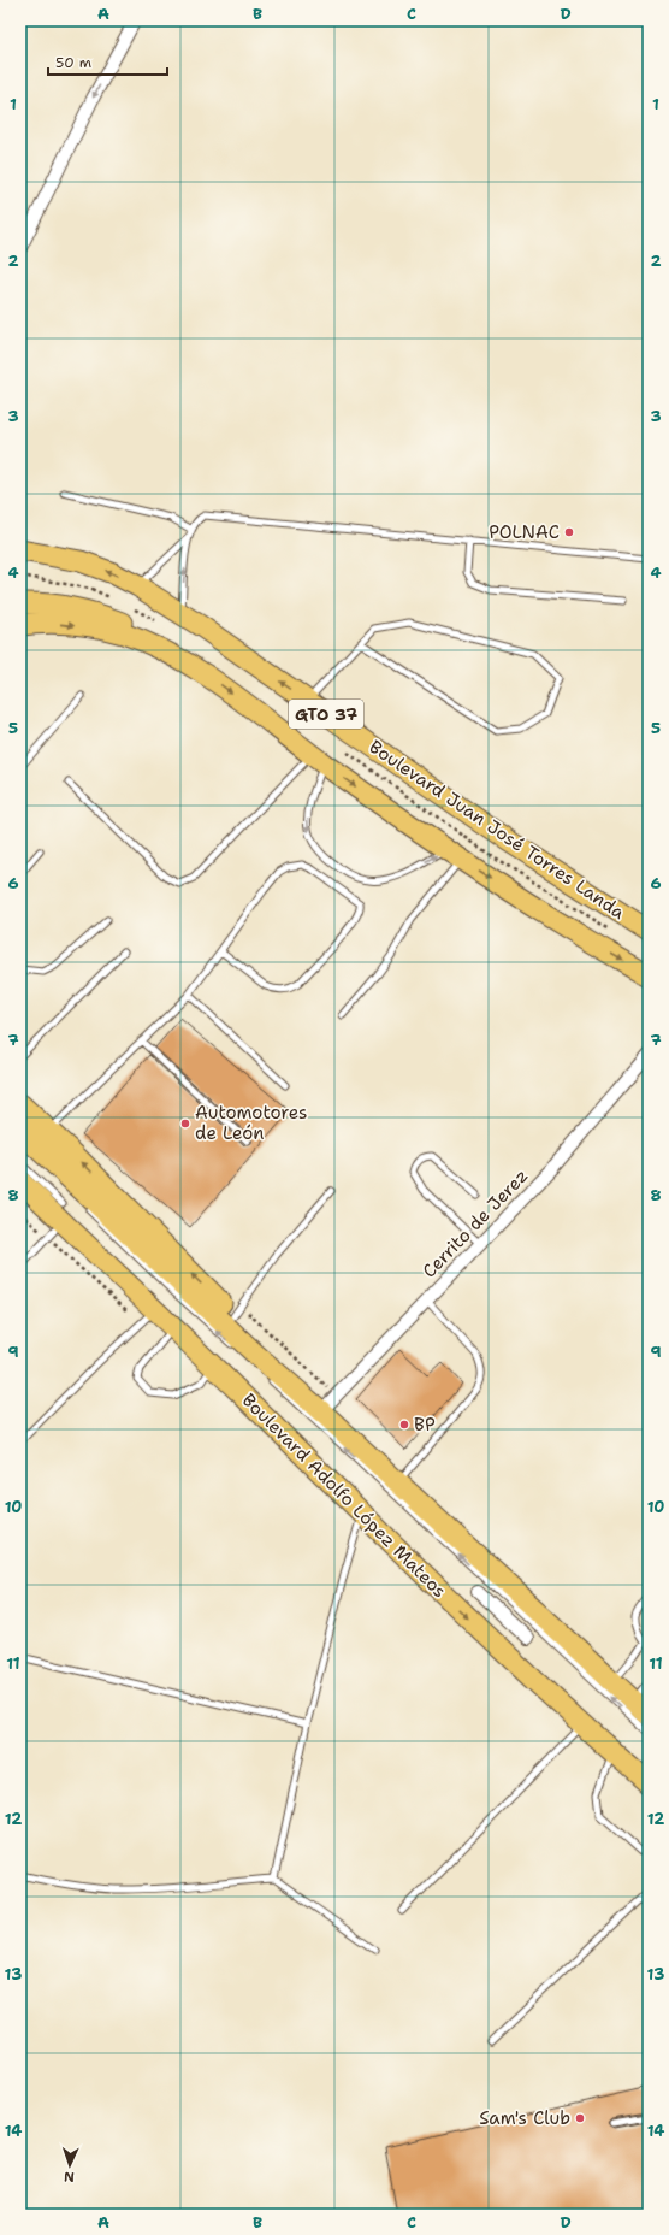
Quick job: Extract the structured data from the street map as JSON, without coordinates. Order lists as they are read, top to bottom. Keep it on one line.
{"streets":{"main road":["GTO 37","Boulevard Juan José Torres Landa","Boulevard Adolfo López Mateos"],"street":["Cerrito de Jerez"]},"places":["POLNAC","Automotores de León","BP","Sam's Club"],"scale_bar":"50 m","north":"bottom","grid":{"columns":["A","B","C","D"],"rows":["1","2","3","4","5","6","7","8","9","10","11","12","13","14"]}}
